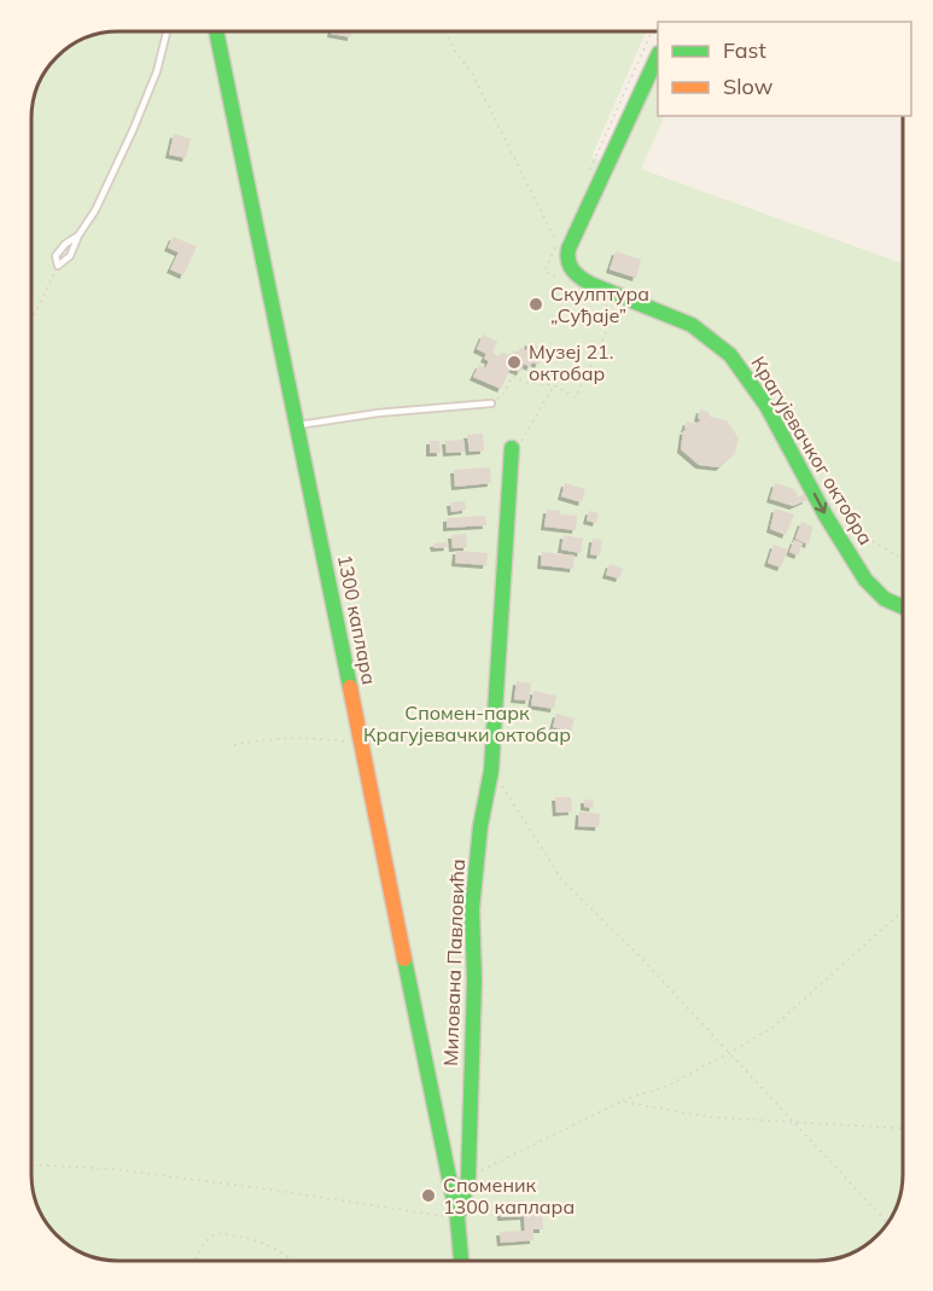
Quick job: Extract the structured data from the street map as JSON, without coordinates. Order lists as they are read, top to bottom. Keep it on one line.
{"streets":{"street":["Крагујевачког октобра","1300 каплара","Милована Павловића"]},"crossings":[["1300 каплара","Милована Павловића"]],"one_way":["Крагујевачког октобра"],"parks":["Спомен-парк Крагујевачки октобар"],"places":["Скулптура „Суђаје”","Музеј 21. октобар","Споменик 1300 каплара"],"legend":["Fast","Slow"]}
